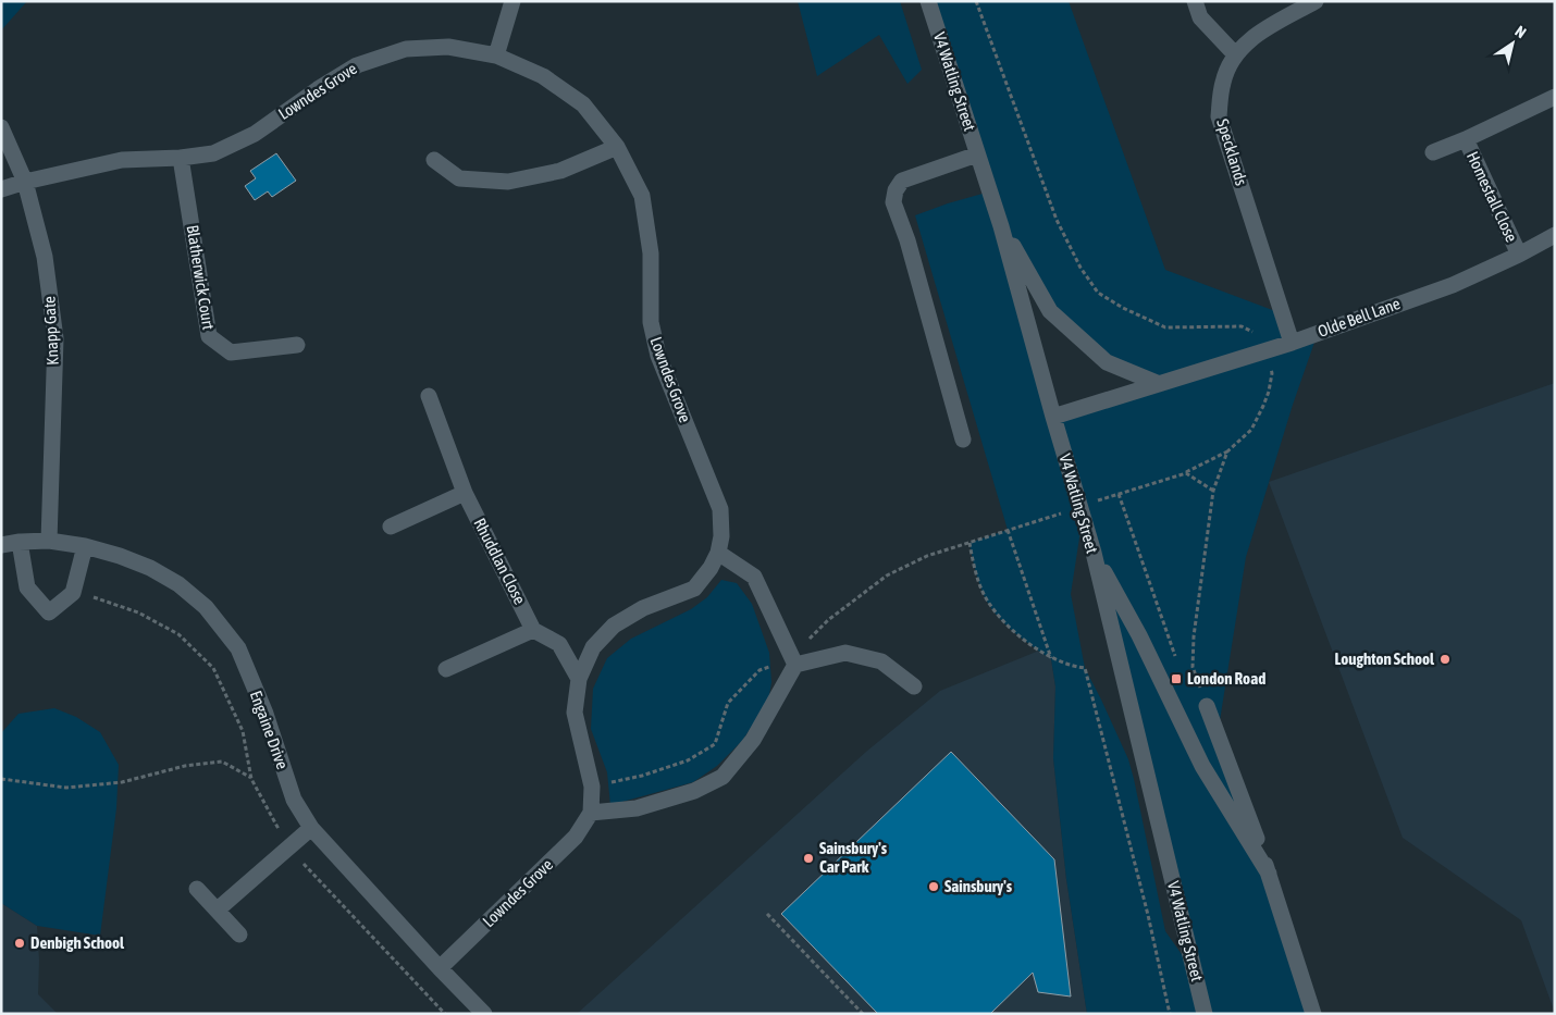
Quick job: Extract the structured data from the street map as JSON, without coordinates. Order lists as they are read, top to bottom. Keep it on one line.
{"streets":{"street":["V4 Watling Street","Lowndes Grove","Specklands","Homestall Close","Blatherwick Court","Olde Bell Lane","Knapp Gate","Rhuddlan Close","Engaine Drive"]},"crossings":[["V4 Watling Street","Olde Bell Lane"],["Lowndes Grove","Blatherwick Court"],["Lowndes Grove","Knapp Gate"],["Lowndes Grove","Engaine Drive"],["Specklands","Olde Bell Lane"],["Homestall Close","Olde Bell Lane"],["Knapp Gate","Engaine Drive"]],"places":{"other":["Loughton School","Sainsbury's Car Park","Sainsbury's","Denbigh School"],"transit":["London Road"]},"north":"top right"}
